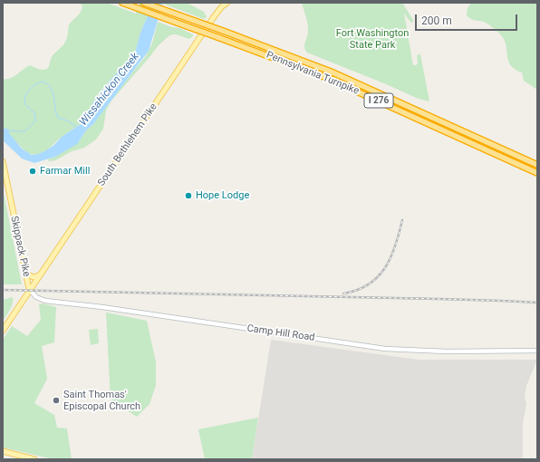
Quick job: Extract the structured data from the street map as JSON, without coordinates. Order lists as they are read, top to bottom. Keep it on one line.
{"streets":{"highway":["Pennsylvania Turnpike","I 276"],"main road":["South Bethlehem Pike","Skippack Pike"],"street":["Camp Hill Road"]},"crossings":[["South Bethlehem Pike","Skippack Pike"],["South Bethlehem Pike","Camp Hill Road"],["Skippack Pike","Camp Hill Road"]],"water":["Wissahickon Creek"],"parks":["Fort Washington State Park"],"places":["Farmar Mill","Hope Lodge","Saint Thomas' Episcopal Church"],"scale_bar":"200 m"}
